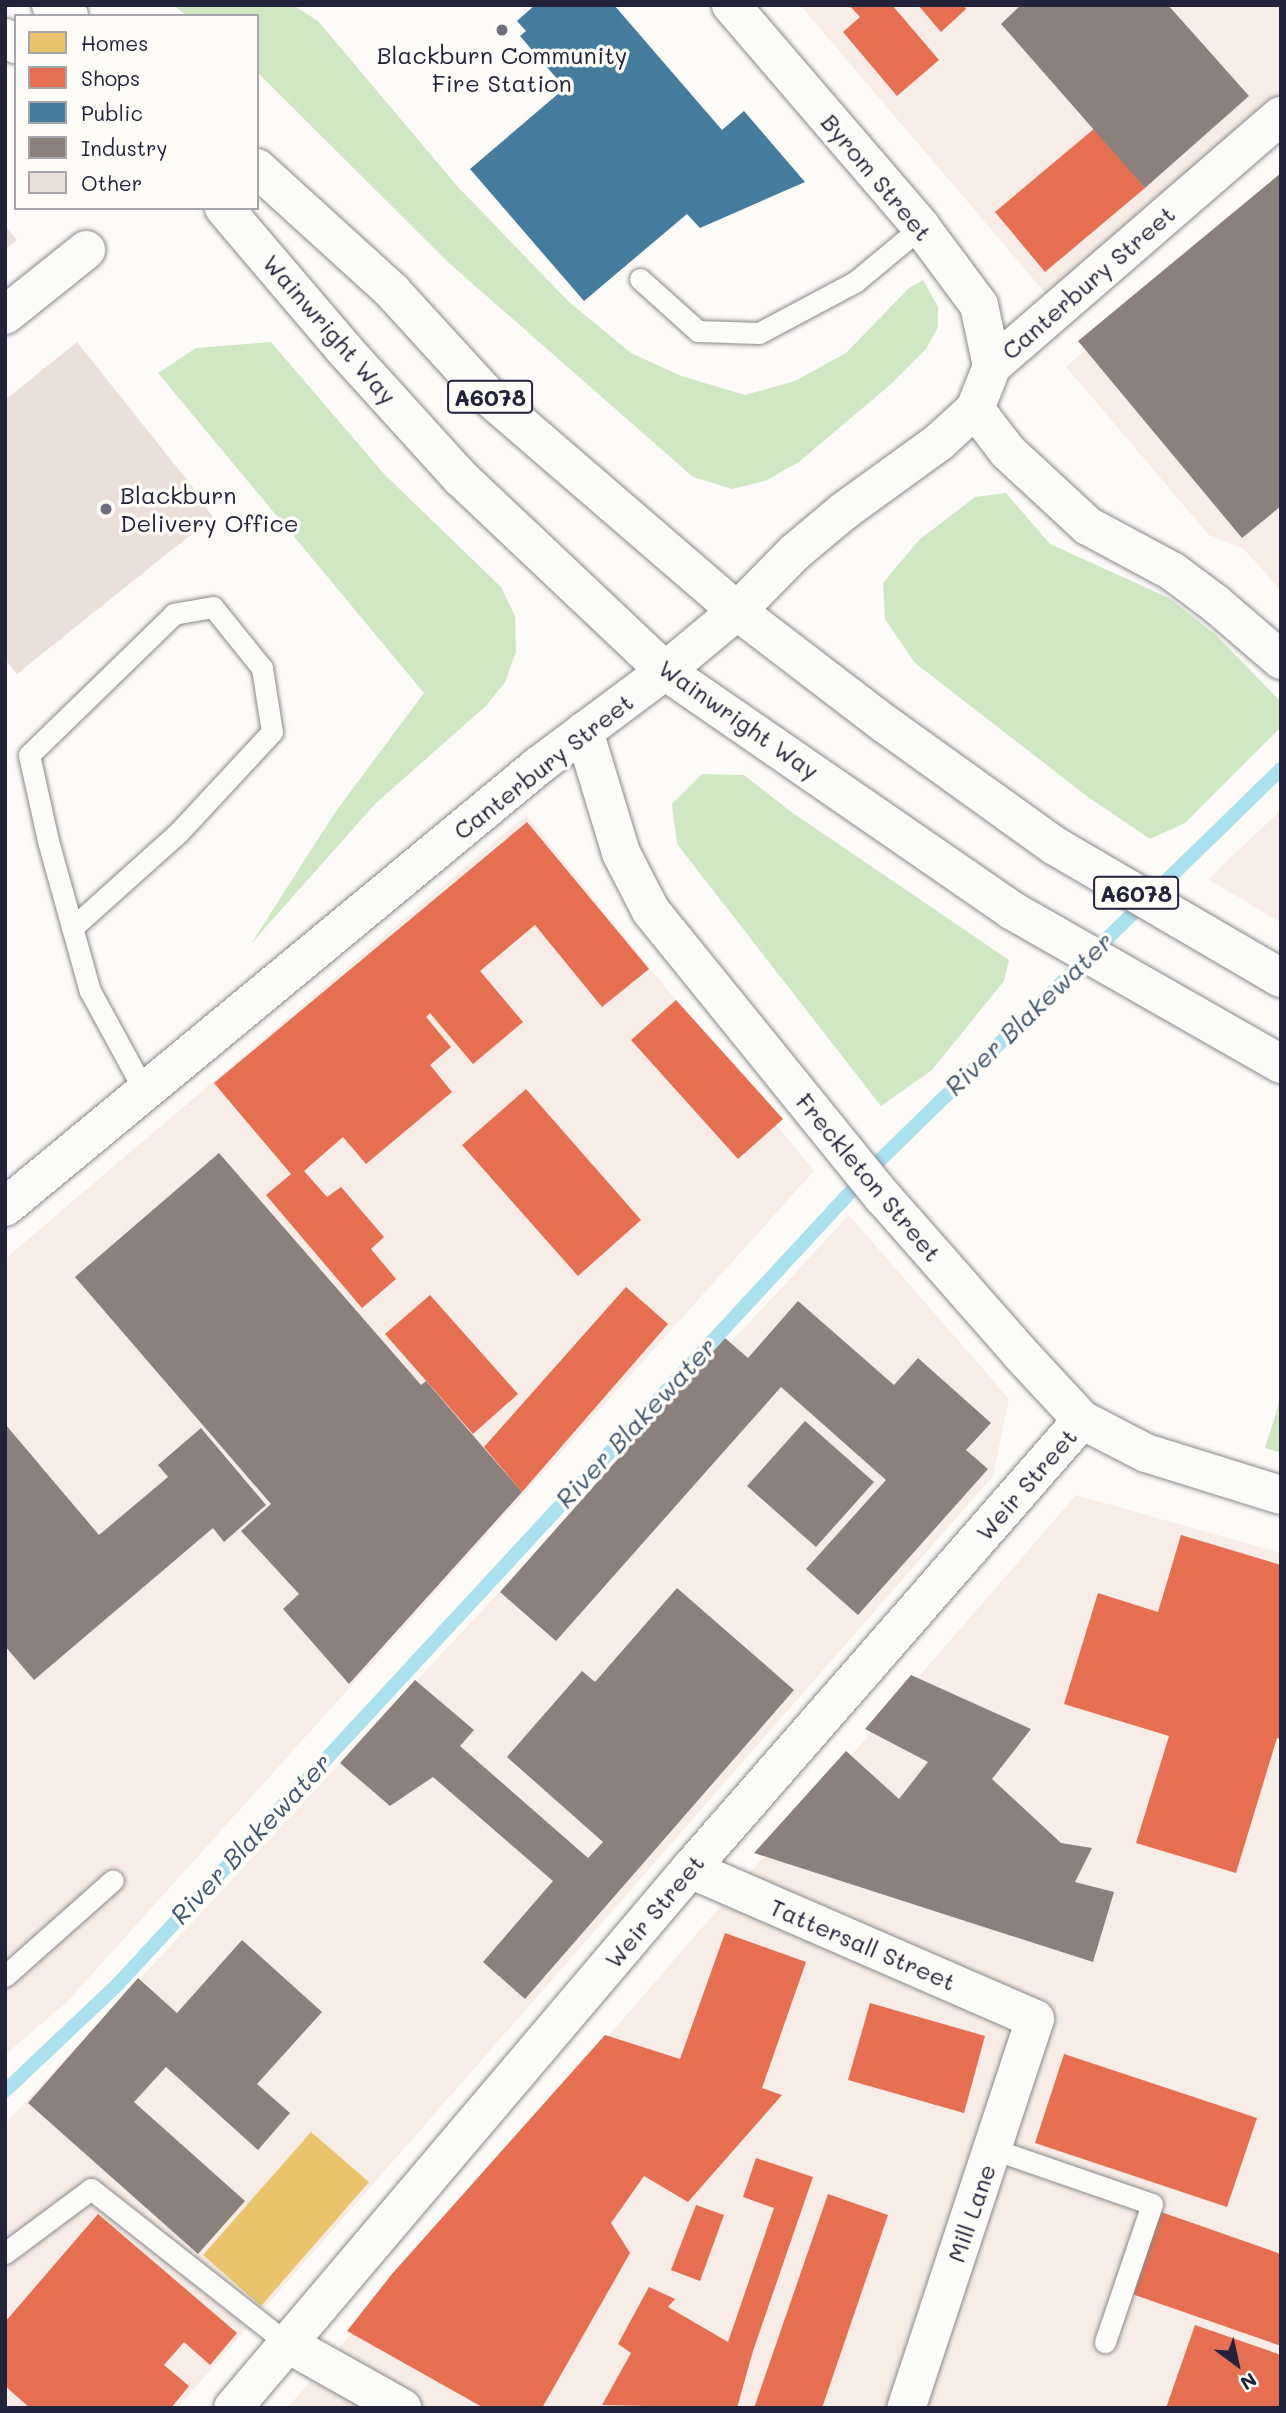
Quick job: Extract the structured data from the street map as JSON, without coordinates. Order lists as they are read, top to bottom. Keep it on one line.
{"streets":{"main road":["Byrom Street","Canterbury Street","Wainwright Way","A6078","Freckleton Street","Weir Street","Tattersall Street","Mill Lane"]},"crossings":[["Byrom Street","Canterbury Street"],["Canterbury Street","Wainwright Way"],["Canterbury Street","A6078"],["Canterbury Street","Freckleton Street"],["Freckleton Street","Weir Street"],["Weir Street","Tattersall Street"],["Tattersall Street","Mill Lane"]],"water":["River Blakewater"],"places":["Blackburn Community Fire Station","Blackburn Delivery Office"],"legend":["Homes","Shops","Public","Industry","Other"],"north":"bottom right"}
